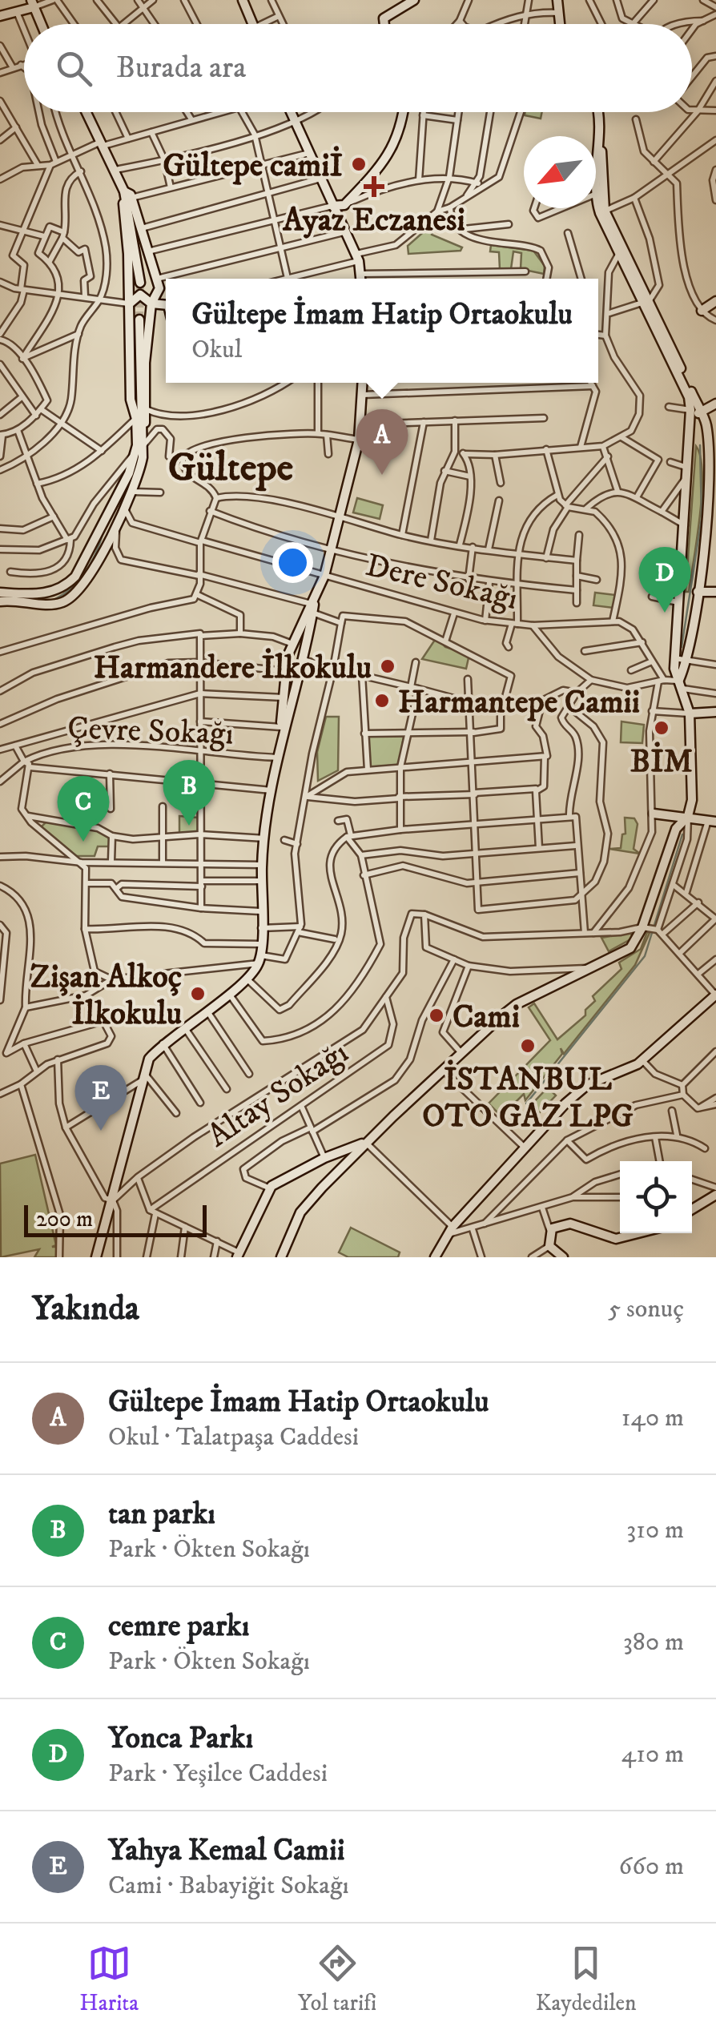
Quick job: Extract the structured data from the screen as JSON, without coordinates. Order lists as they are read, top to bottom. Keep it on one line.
{"streets":{"street":["Dere Sokağı","Çevre Sokağı","Altay Sokağı"]},"districts":["Gültepe"],"places":{"other":["Gültepe camiİ","Harmandere İlkokulu","Harmantepe Camii","BİM","Zişan Alkoç İlkokulu","Cami","İSTANBUL OTO GAZ LPG"],"health":["Ayaz Eczanesi"]},"scale_bar":"200 m","north":"bottom left","page":{"search":"Burada ara","popup":["Gültepe İmam Hatip Ortaokulu","Okul"],"pins":["A","D","B","C","E"],"scale":"200 m","heading":["Yakında","5 sonuç"],"list":[{"mark":"A","name":"Gültepe İmam Hatip Ortaokulu","note":"Okul · Talatpaşa Caddesi","value":"140 m"},{"mark":"B","name":"tan parkı","note":"Park · Ökten Sokağı","value":"310 m"},{"mark":"C","name":"cemre parkı","note":"Park · Ökten Sokağı","value":"380 m"},{"mark":"D","name":"Yonca Parkı","note":"Park · Yeşilce Caddesi","value":"410 m"},{"mark":"E","name":"Yahya Kemal Camii","note":"Cami · Babayiğit Sokağı","value":"660 m"}],"nav":["Harita","Yol tarifi","Kaydedilen"]}}
